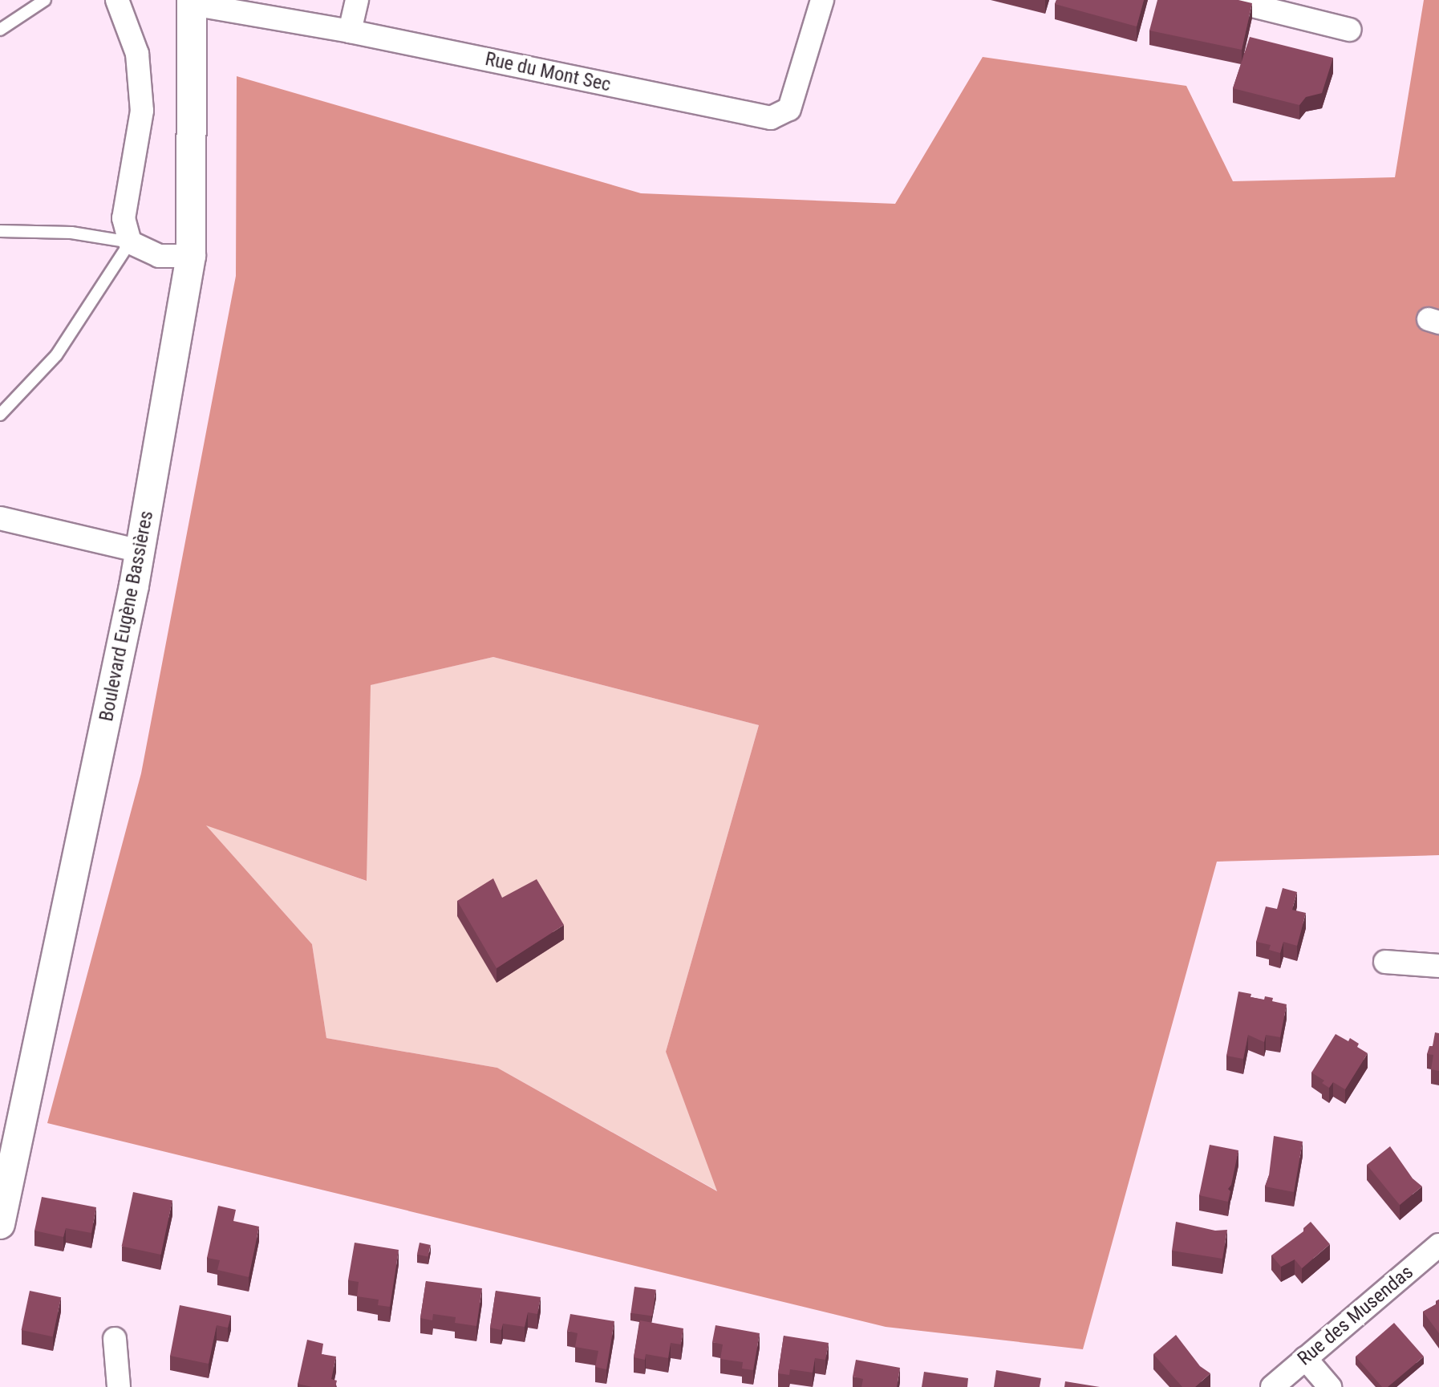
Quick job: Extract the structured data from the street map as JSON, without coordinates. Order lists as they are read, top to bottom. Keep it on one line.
{"streets":{"street":["Rue du Mont Sec","Boulevard Eugène Bassières","Rue des Musendas"]},"crossings":[["Rue du Mont Sec","Boulevard Eugène Bassières"]]}
